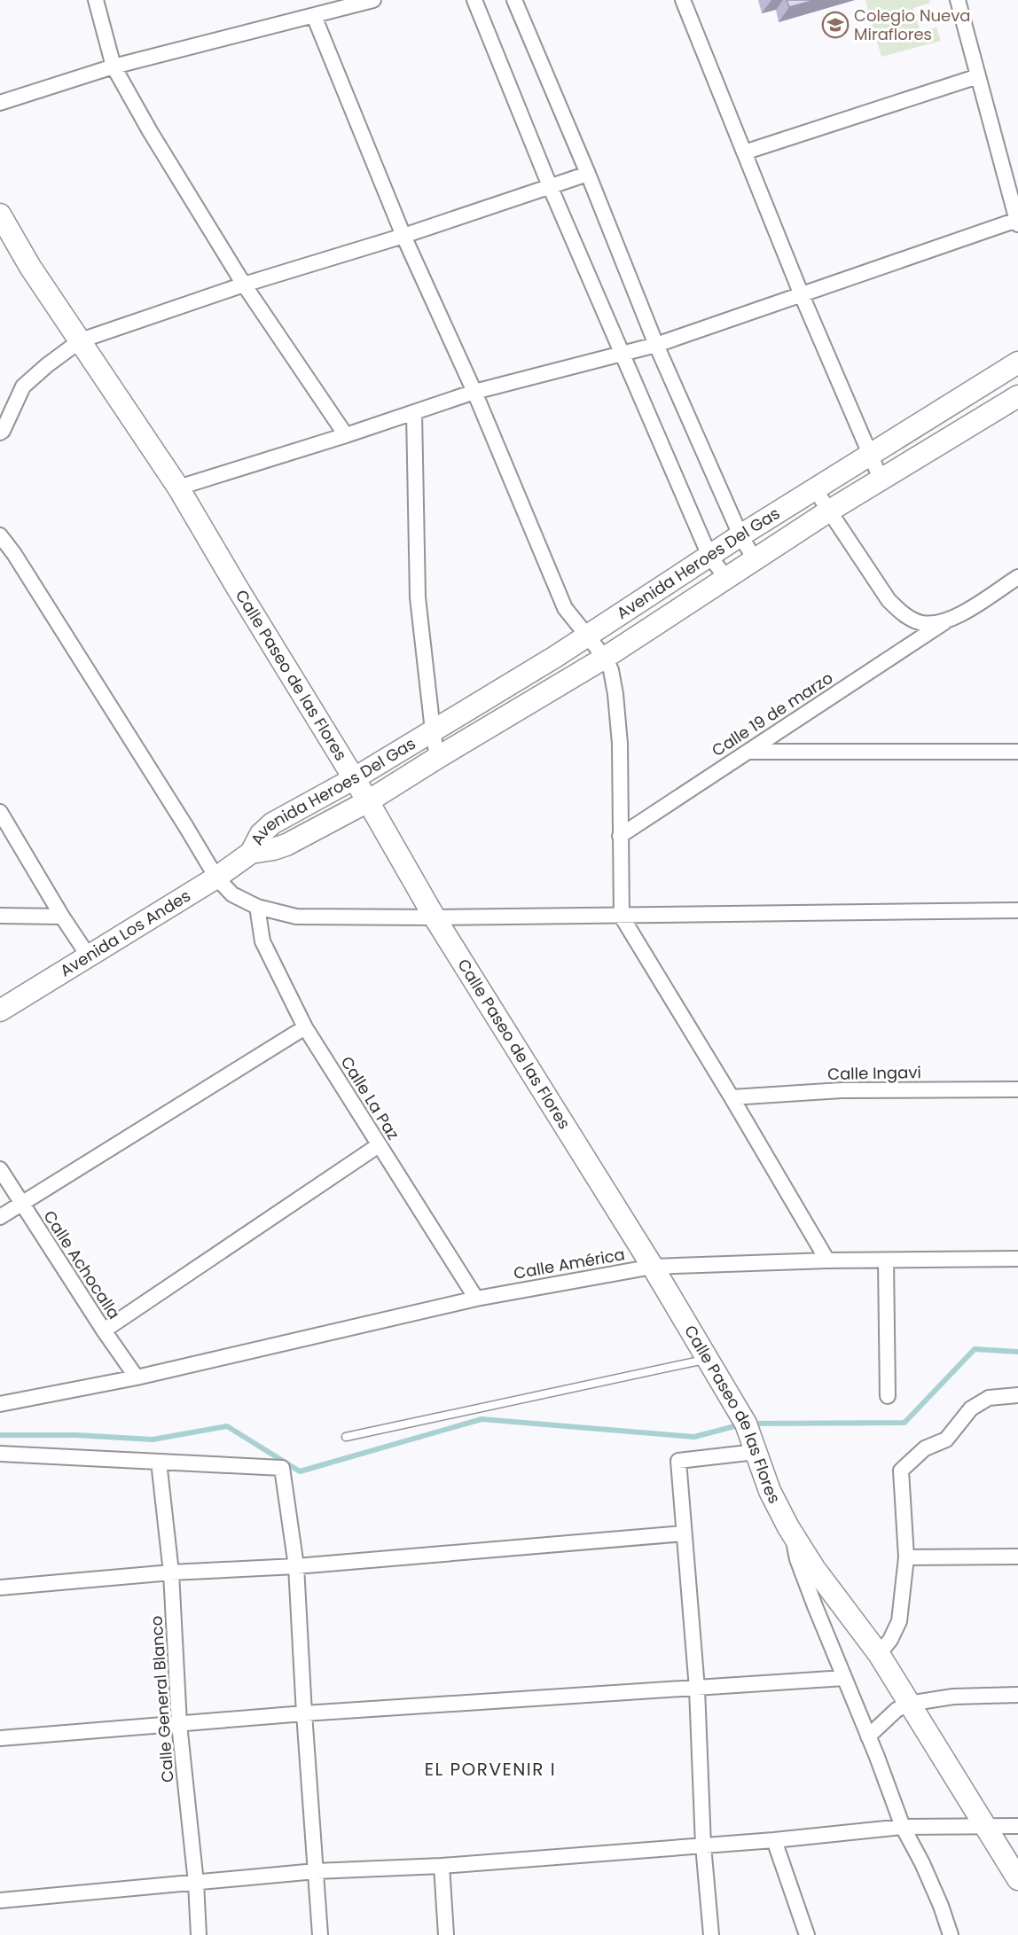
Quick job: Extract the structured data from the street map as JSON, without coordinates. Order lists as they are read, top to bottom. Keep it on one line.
{"streets":{"street":["Avenida Heroes Del Gas","Calle Paseo de las Flores","Calle 19 de marzo","Avenida Los Andes","Calle Ingavi","Calle La Paz","Calle América","Calle Achocalla","Calle General Blanco"]},"crossings":[["Avenida Heroes Del Gas","Calle Paseo de las Flores"],["Avenida Heroes Del Gas","Avenida Los Andes"],["Calle Paseo de las Flores","Calle América"],["Calle La Paz","Calle América"],["Calle América","Calle Achocalla"]],"districts":["EL PORVENIR I"],"places":{"school or university":["Colegio Nueva Miraflores"]}}
